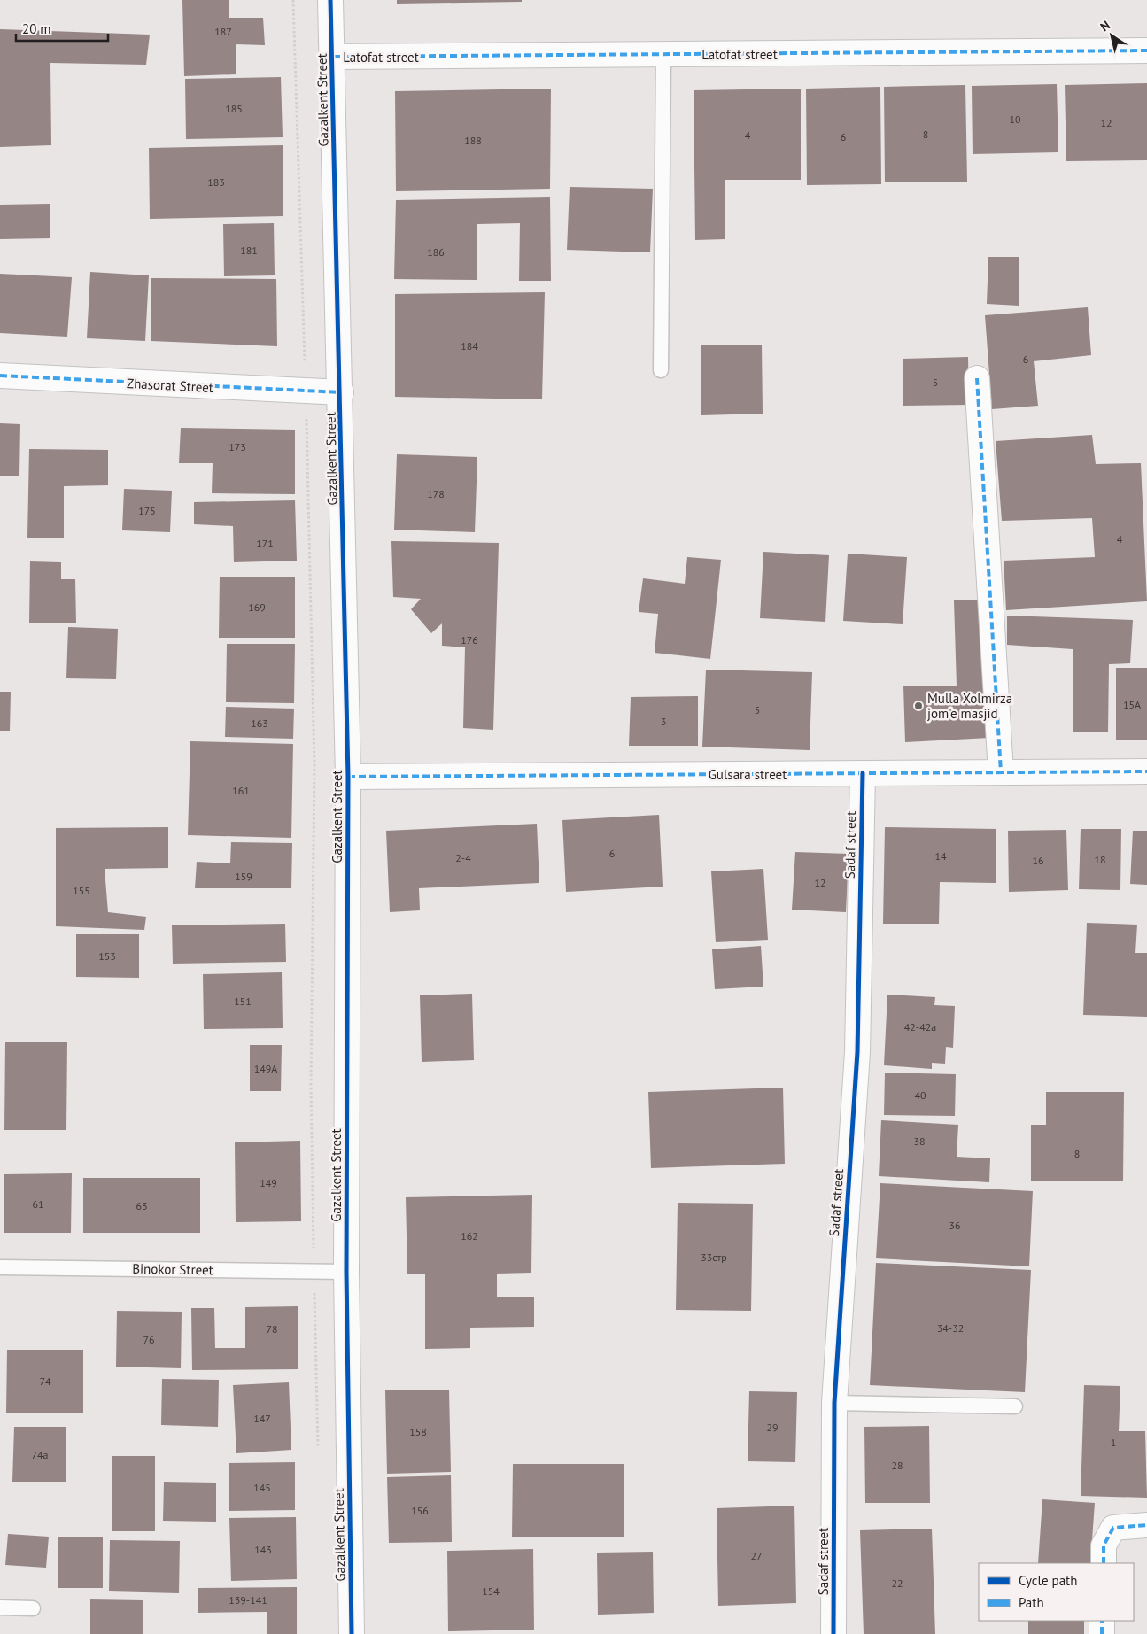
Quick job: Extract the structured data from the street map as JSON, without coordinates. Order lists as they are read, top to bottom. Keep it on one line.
{"streets":{"street":["Latofat street","Gazalkent Street","Zhasorat Street","Gulsara street","Sadaf street"],"lane":["Binokor Street"]},"crossings":[["Latofat street","Gazalkent Street"],["Gazalkent Street","Zhasorat Street"],["Gazalkent Street","Gulsara street"],["Gazalkent Street","Binokor Street"],["Gulsara street","Sadaf street"]],"places":["Mulla Xolmirza jom'e masjid"],"house_numbers":["187","185","10","12","8","4","6","188","183","181","186","184","6","5","173","178","175","4","171","169","176","15A","5","3","163","161","6","14","2-4","18","16","159","12","155","153","151","42-42a","149A","40","38","8","149","61","63","36","162","33стр","34-32","78","76","74","147","29","158","1","74а","28","145","156","143","27","22","154","139-141"],"legend":["Cycle path","Path"],"scale_bar":"20 m","north":"top left"}
